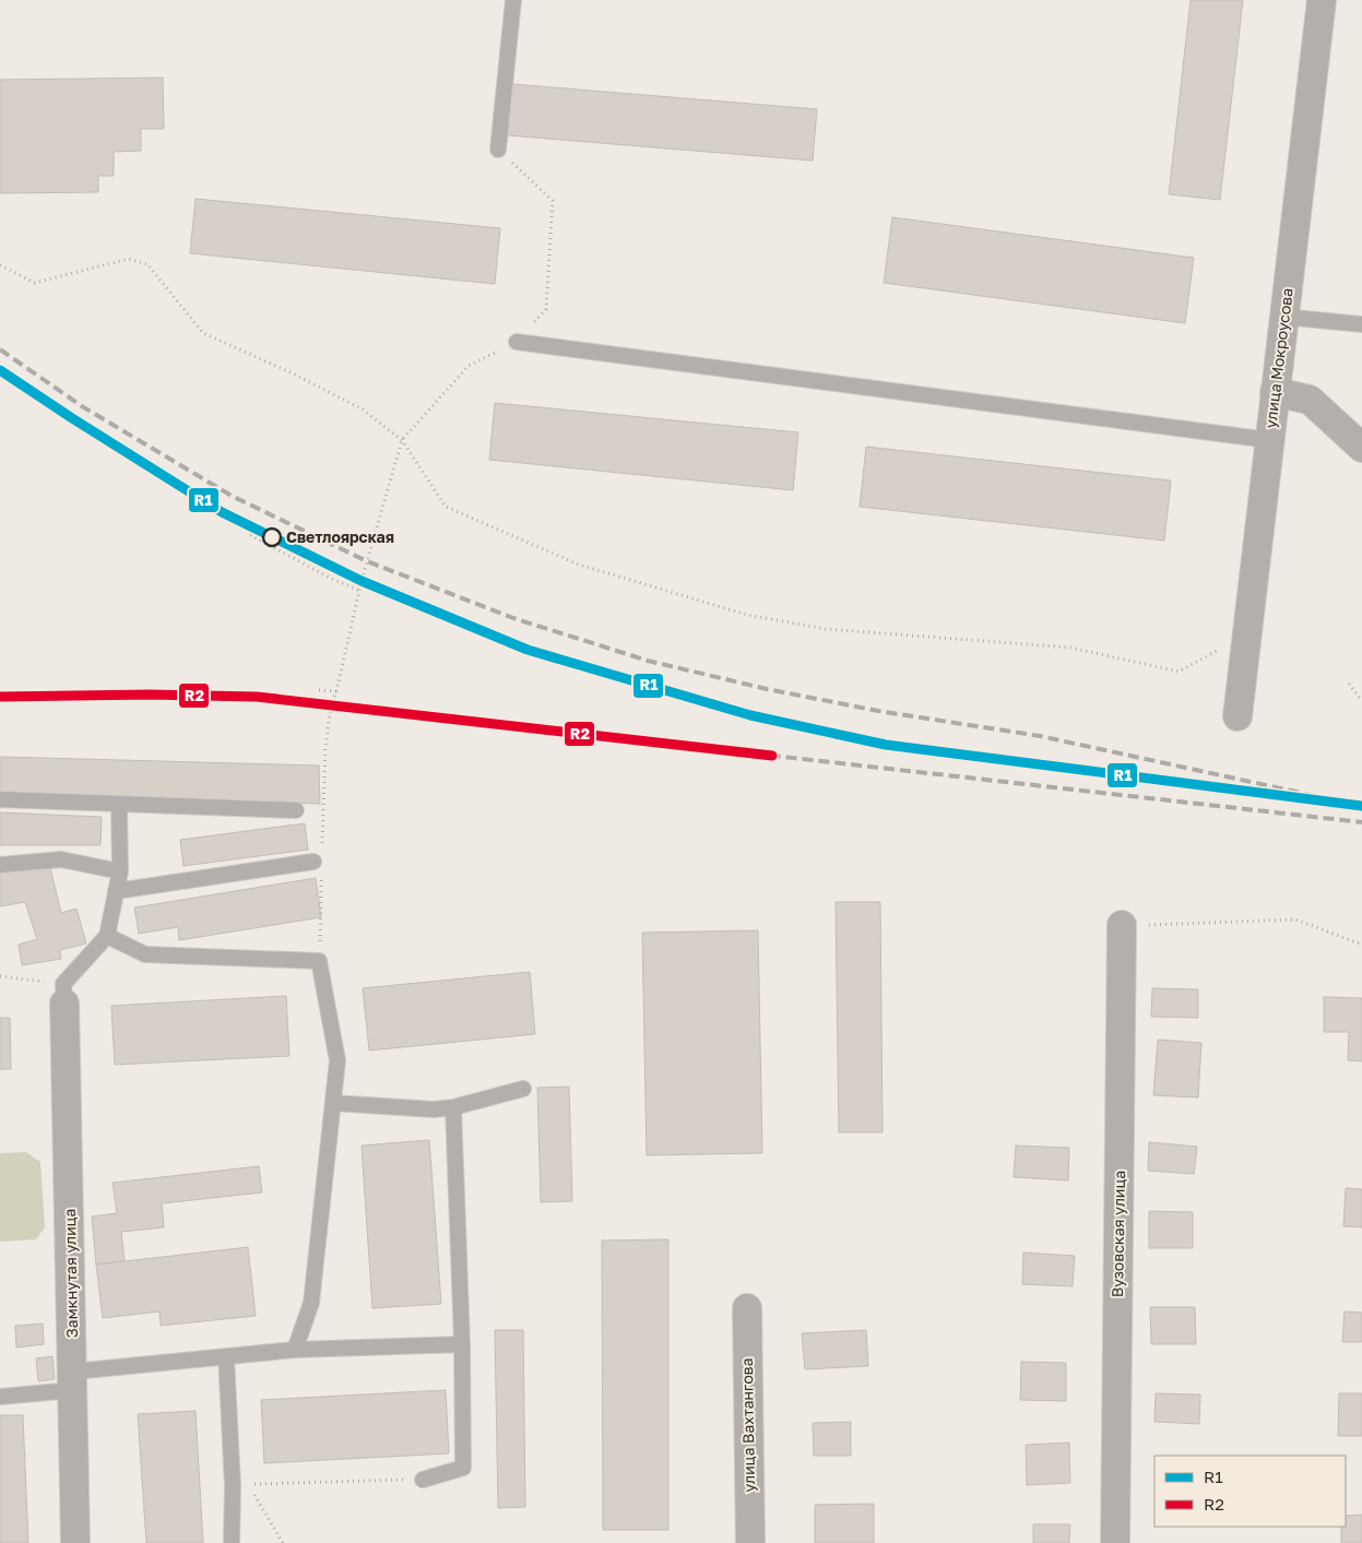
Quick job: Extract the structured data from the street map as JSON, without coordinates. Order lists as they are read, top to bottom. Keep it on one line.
{"streets":{"street":["улица Мокроусова","Вузовская улица","Замкнутая улица","улица Вахтангова"]},"places":["Светлоярская"],"lines":["transit line R1","transit line R2"],"legend":["R1","R2"]}
